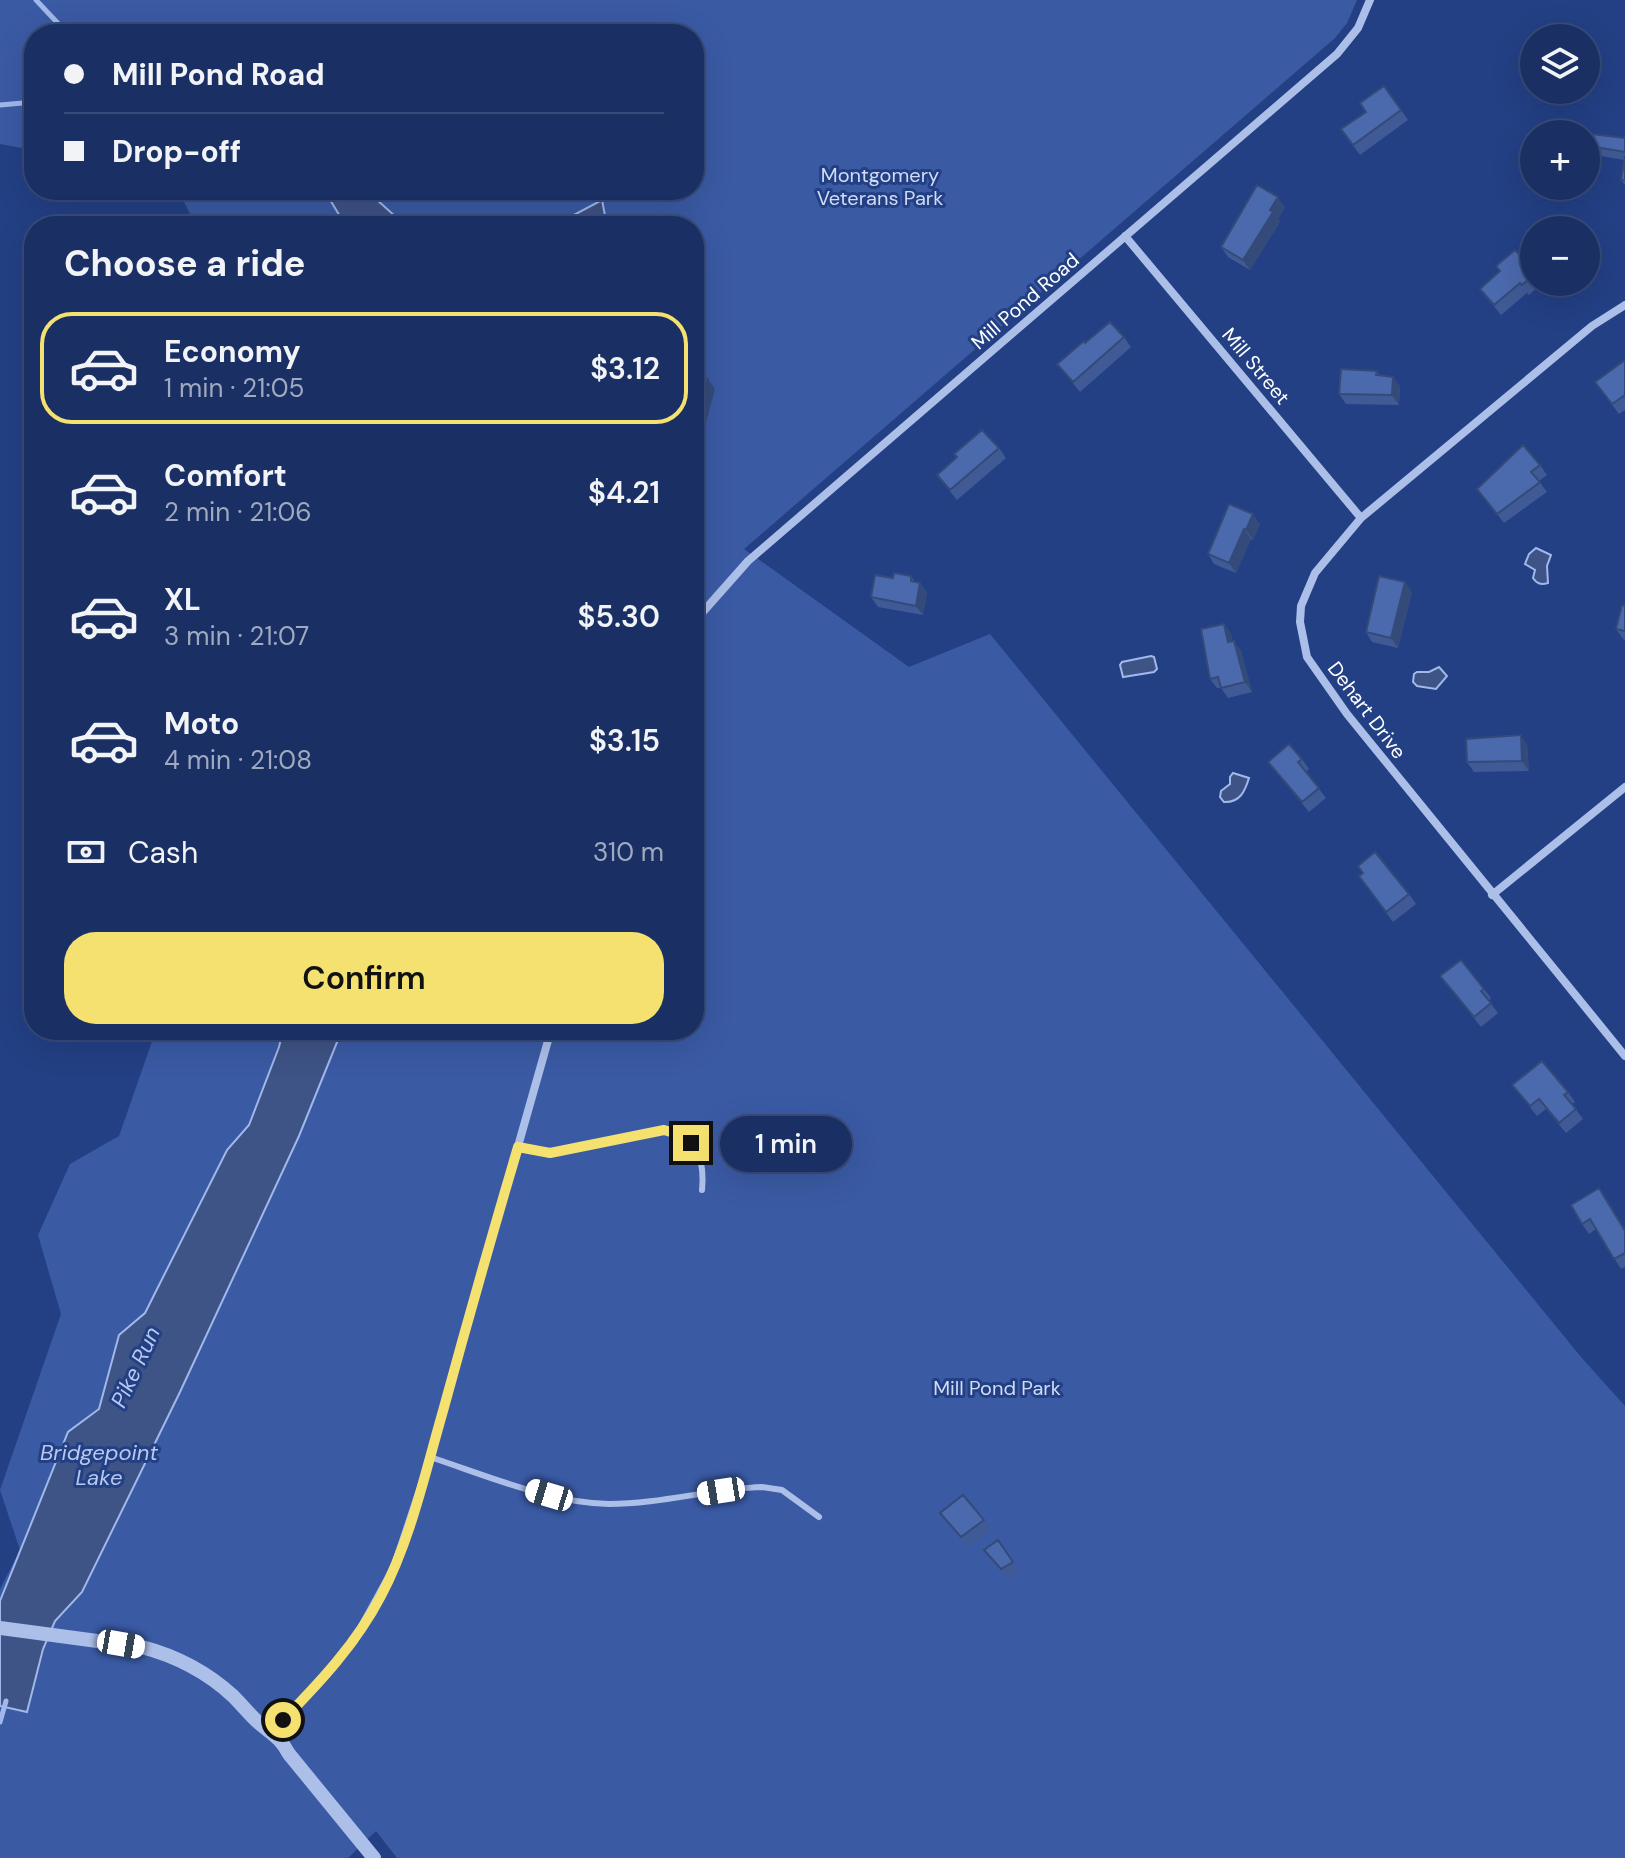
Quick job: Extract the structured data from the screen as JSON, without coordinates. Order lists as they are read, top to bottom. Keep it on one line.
{"streets":{"street":["Mill Pond Road","Mill Street","Dehart Drive"]},"crossings":[["Mill Pond Road","Mill Street"],["Mill Street","Dehart Drive"]],"water":["Pike Run","Bridgepoint Lake"],"parks":["Montgomery Veterans Park","Mill Pond Park"],"page":{"map_buttons":["+","−"],"banner":["Mill Pond Road","Drop-off"],"heading":"Choose a ride","list":[{"name":"Economy","note":"1 min · 21:05","value":"$3.12"},{"name":"Comfort","note":"2 min · 21:06","value":"$4.21"},{"name":"XL","note":"3 min · 21:07","value":"$5.30"},{"name":"Moto","note":"4 min · 21:08","value":"$3.15"}],"pay":["Cash","310 m"],"buttons":"Confirm","bubble":"1 min"}}
